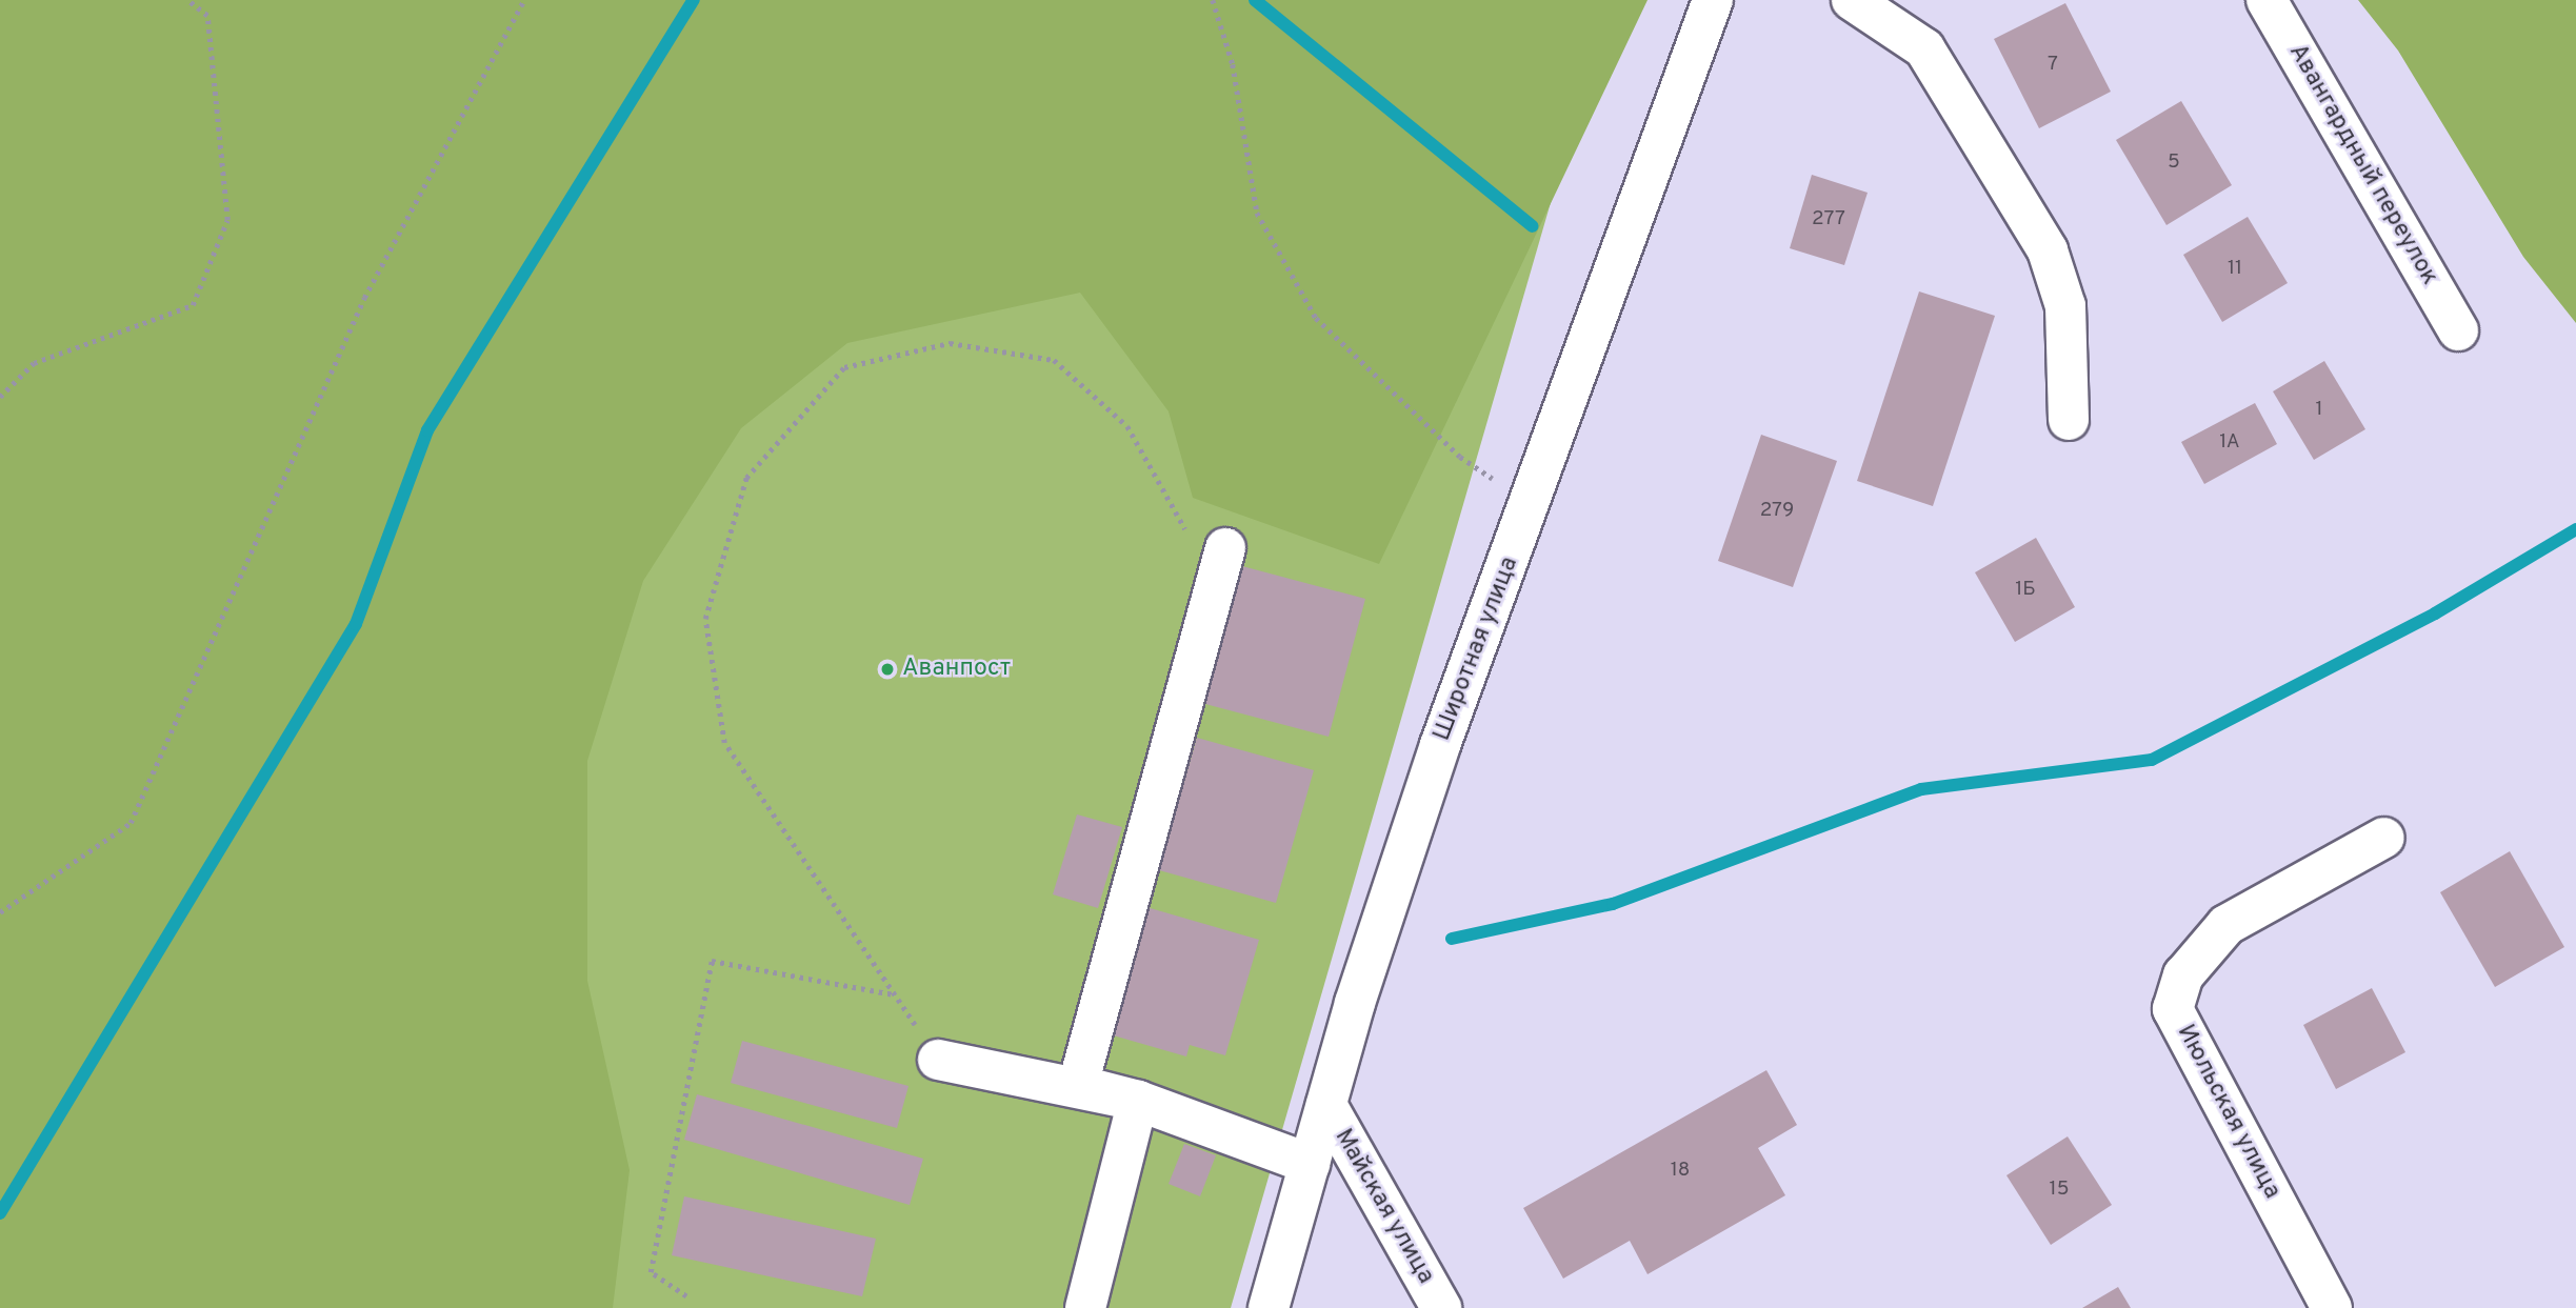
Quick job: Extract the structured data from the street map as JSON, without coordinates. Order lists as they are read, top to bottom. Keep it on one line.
{"streets":{"street":["Авангардный переулок","Широтная улица","Июльская улица","Майская улица"]},"crossings":[["Широтная улица","Майская улица"]],"places":["Аванпост"],"house_numbers":["7","5","277","11","1","1А","279","1Б","18","15"]}
